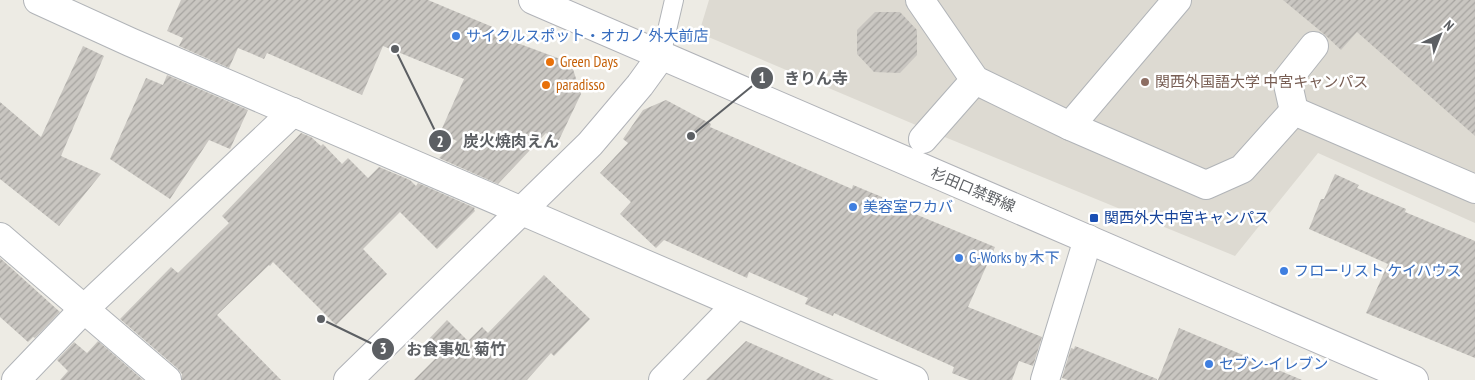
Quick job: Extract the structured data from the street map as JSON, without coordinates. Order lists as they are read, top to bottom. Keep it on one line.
{"streets":{"street":["杉田口禁野線"]},"places":{"other":["サイクルスポット・オカノ 外大前店","炭火焼肉えん","Green Days","関西外国語大学 中宮キャンパス","paradisso","きりん寺","美容室ワカバ","G-Works by 木下","フローリスト ケイハウス","お食事処 菊竹","セブン-イレブン"],"transit":["関西外大中宮キャンパス"]},"north":"top right"}
